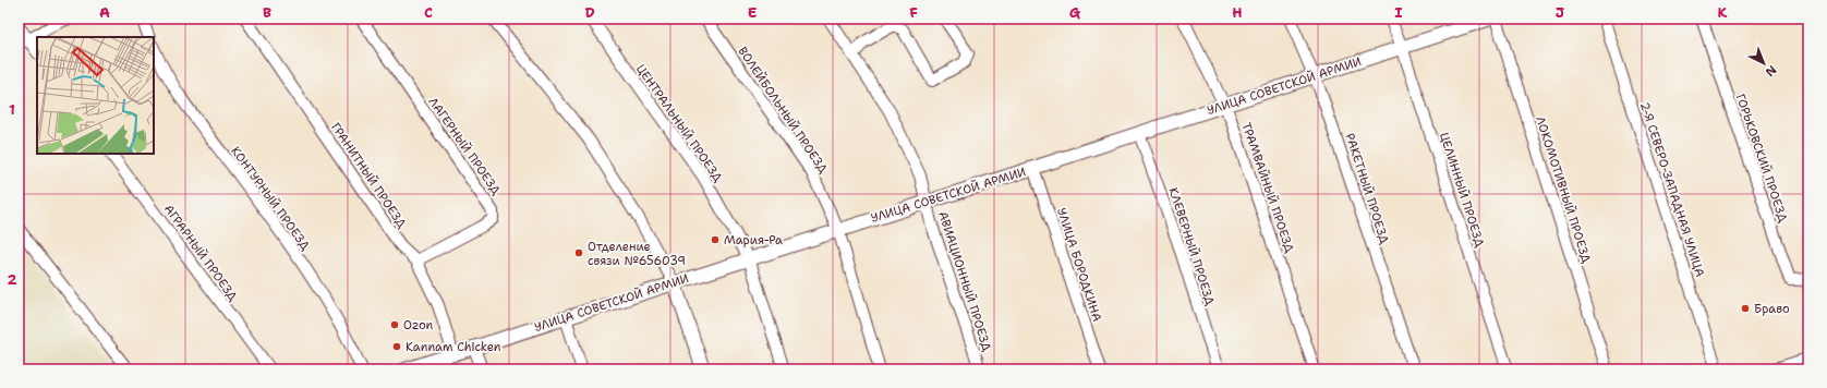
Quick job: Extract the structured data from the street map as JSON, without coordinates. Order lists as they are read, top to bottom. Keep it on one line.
{"streets":{"street":["УЛИЦА СОВЕТСКОЙ АРМИИ","ВОЛЕЙБОЛЬНЫЙ ПРОЕЗД","ЦЕНТРАЛЬНЫЙ ПРОЕЗД","ЛАГЕРНЫЙ ПРОЕЗД","ГОРЬКОВСКИЙ ПРОЕЗД","ГРАНИТНЫЙ ПРОЕЗД","ТРАМВАЙНЫЙ ПРОЕЗД","РАКЕТНЫЙ ПРОЕЗД","ЦЕЛИННЫЙ ПРОЕЗД","ЛОКОМОТИВНЫЙ ПРОЕЗД","2-Я СЕВЕРО-ЗАПАДНАЯ УЛИЦА","КОНТУРНЫЙ ПРОЕЗД","КЛЕВЕРНЫЙ ПРОЕЗД","АГРАРНЫЙ ПРОЕЗД","УЛИЦА БОРОДКИНА","АВИАЦИОННЫЙ ПРОЕЗД"]},"crossings":[["УЛИЦА СОВЕТСКОЙ АРМИИ","ВОЛЕЙБОЛЬНЫЙ ПРОЕЗД"],["УЛИЦА СОВЕТСКОЙ АРМИИ","ЦЕНТРАЛЬНЫЙ ПРОЕЗД"],["УЛИЦА СОВЕТСКОЙ АРМИИ","ГРАНИТНЫЙ ПРОЕЗД"],["УЛИЦА СОВЕТСКОЙ АРМИИ","ТРАМВАЙНЫЙ ПРОЕЗД"],["УЛИЦА СОВЕТСКОЙ АРМИИ","РАКЕТНЫЙ ПРОЕЗД"],["УЛИЦА СОВЕТСКОЙ АРМИИ","ЦЕЛИННЫЙ ПРОЕЗД"],["УЛИЦА СОВЕТСКОЙ АРМИИ","КЛЕВЕРНЫЙ ПРОЕЗД"],["УЛИЦА СОВЕТСКОЙ АРМИИ","УЛИЦА БОРОДКИНА"],["УЛИЦА СОВЕТСКОЙ АРМИИ","АВИАЦИОННЫЙ ПРОЕЗД"],["ЛАГЕРНЫЙ ПРОЕЗД","ГРАНИТНЫЙ ПРОЕЗД"]],"places":["Мария-Ра","Отделение связи №656039","Браво","Ozon","Kannam Chicken"],"north":"bottom right","grid":{"columns":["A","B","C","D","E","F","G","H","I","J","K"],"rows":["1","2"]}}
